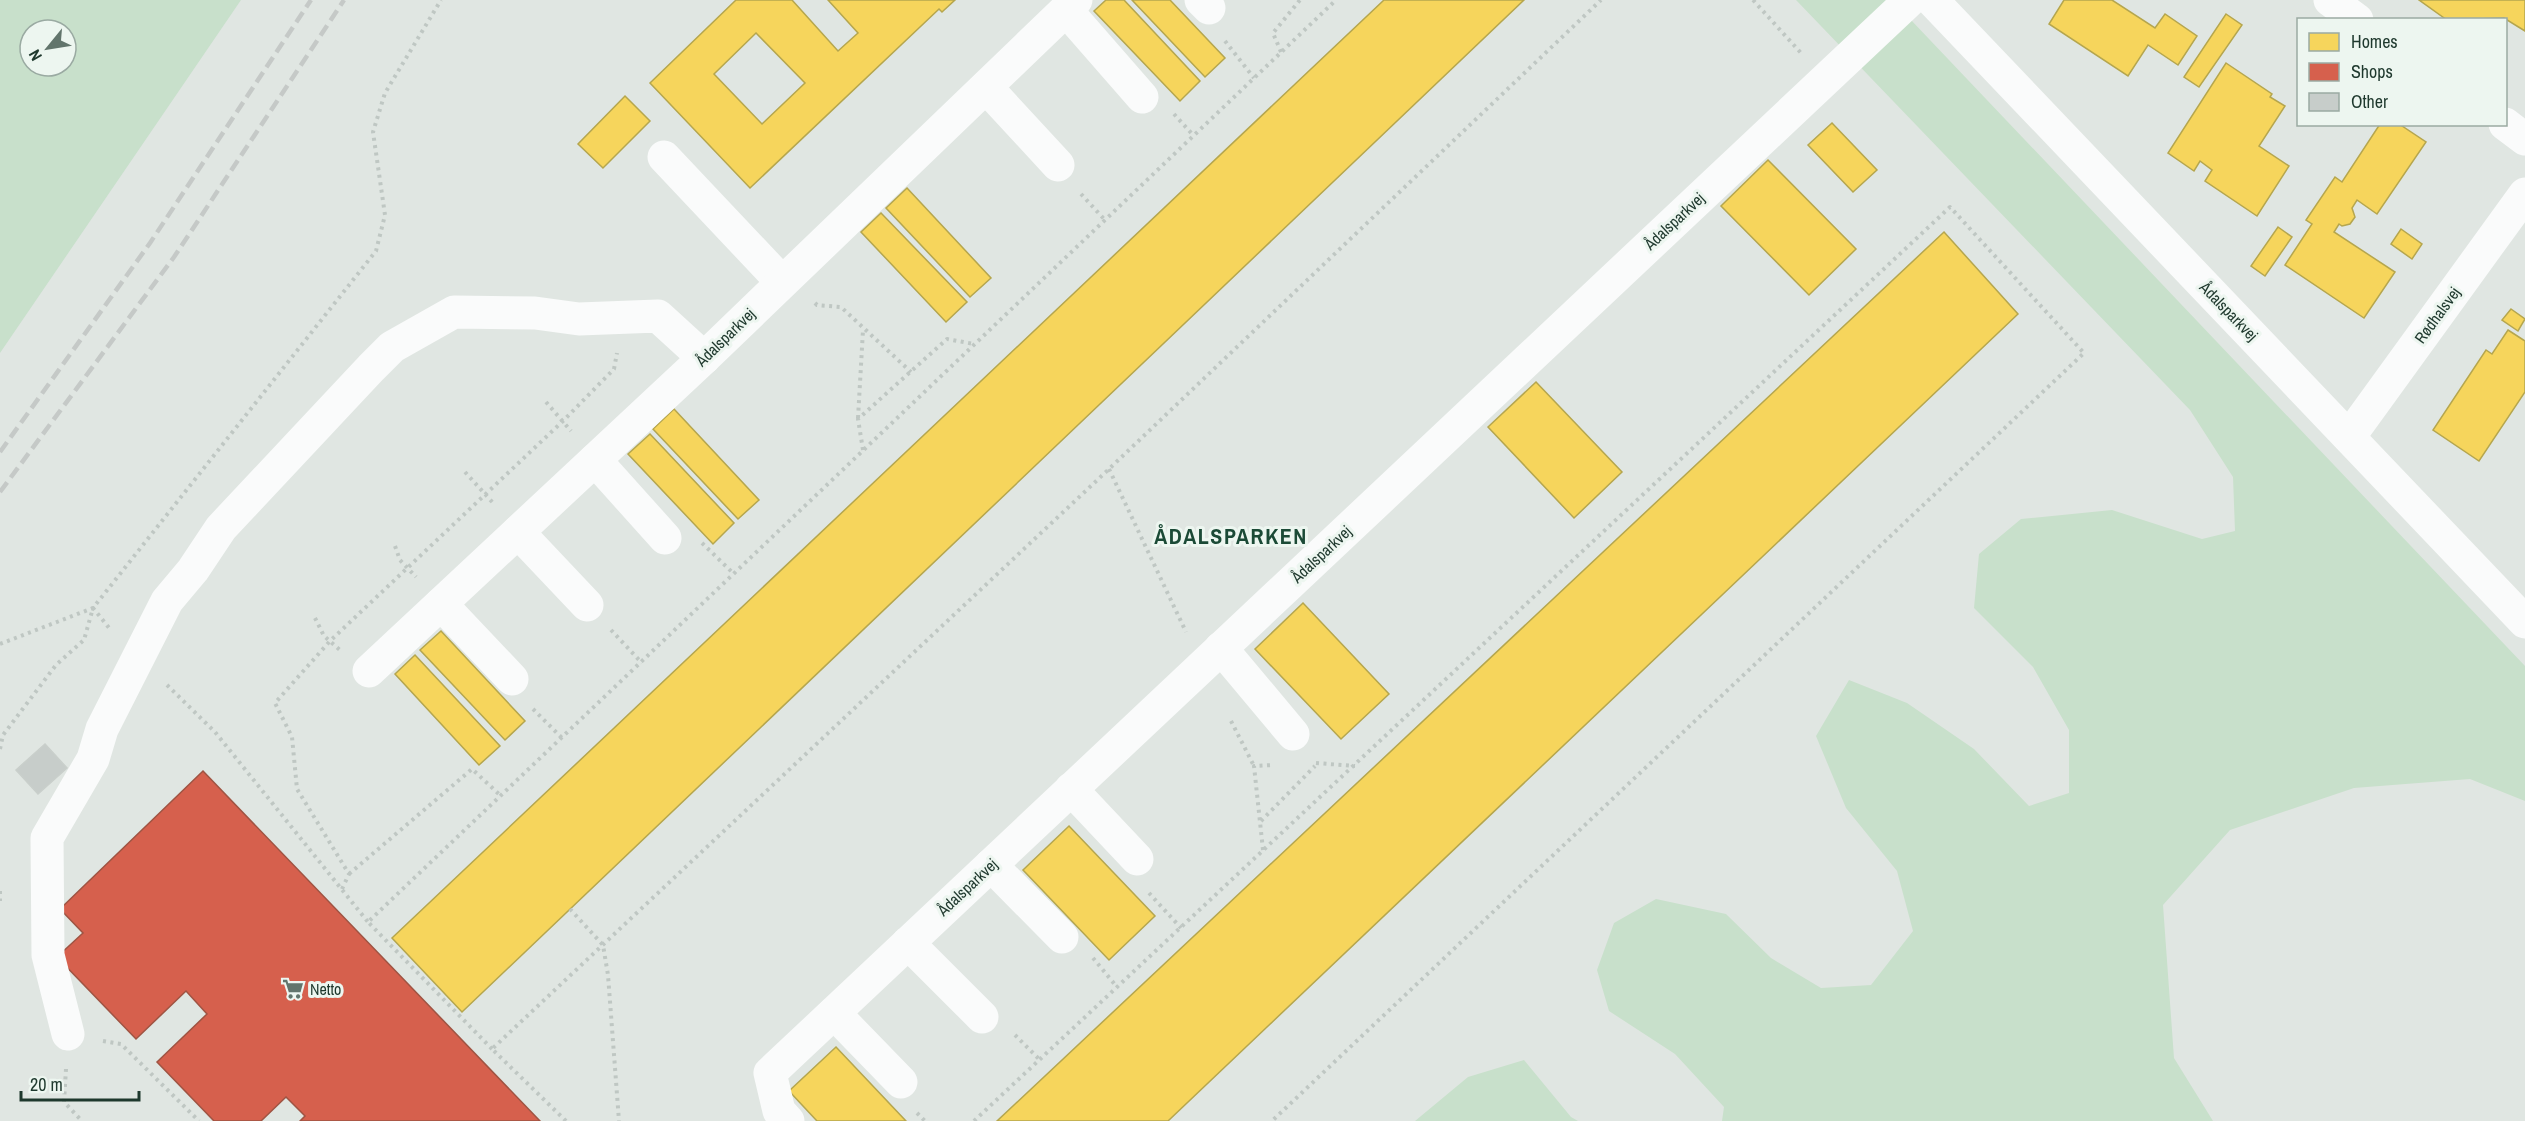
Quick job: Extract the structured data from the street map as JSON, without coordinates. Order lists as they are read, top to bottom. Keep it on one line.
{"streets":{"street":["Ådalsparkvej","Rødhalsvej"]},"crossings":[["Ådalsparkvej","Rødhalsvej"]],"districts":["ÅDALSPARKEN"],"places":{"supermarket":["Netto"]},"legend":["Homes","Shops","Other"],"scale_bar":"20 m","north":"bottom left"}
